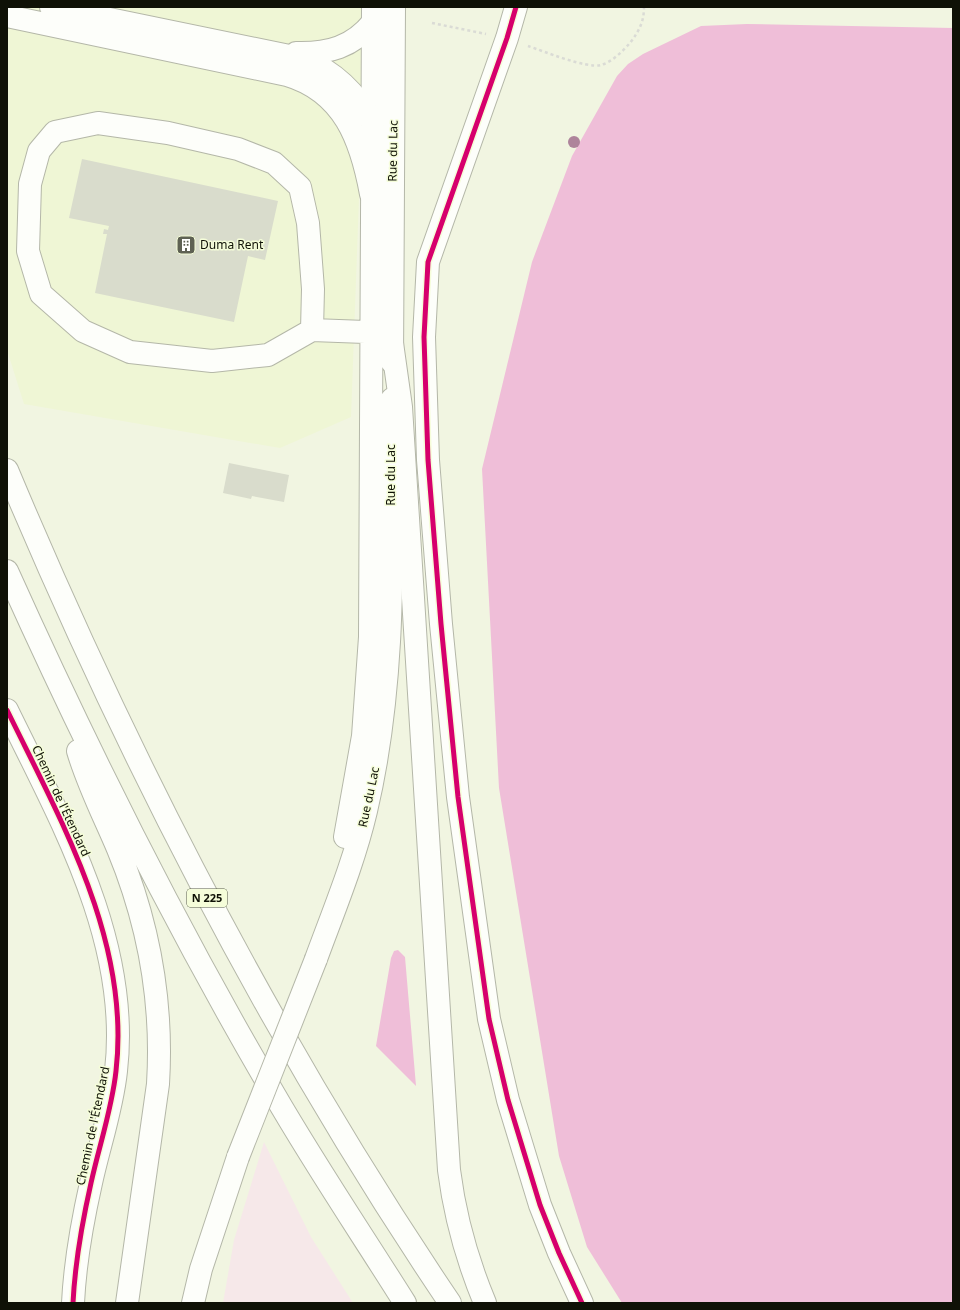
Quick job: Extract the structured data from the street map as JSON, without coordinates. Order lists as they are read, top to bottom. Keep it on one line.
{"streets":{"main road":["Rue du Lac","Chemin de l'Étendard","N 225"]},"places":{"building":["Duma Rent"]}}
